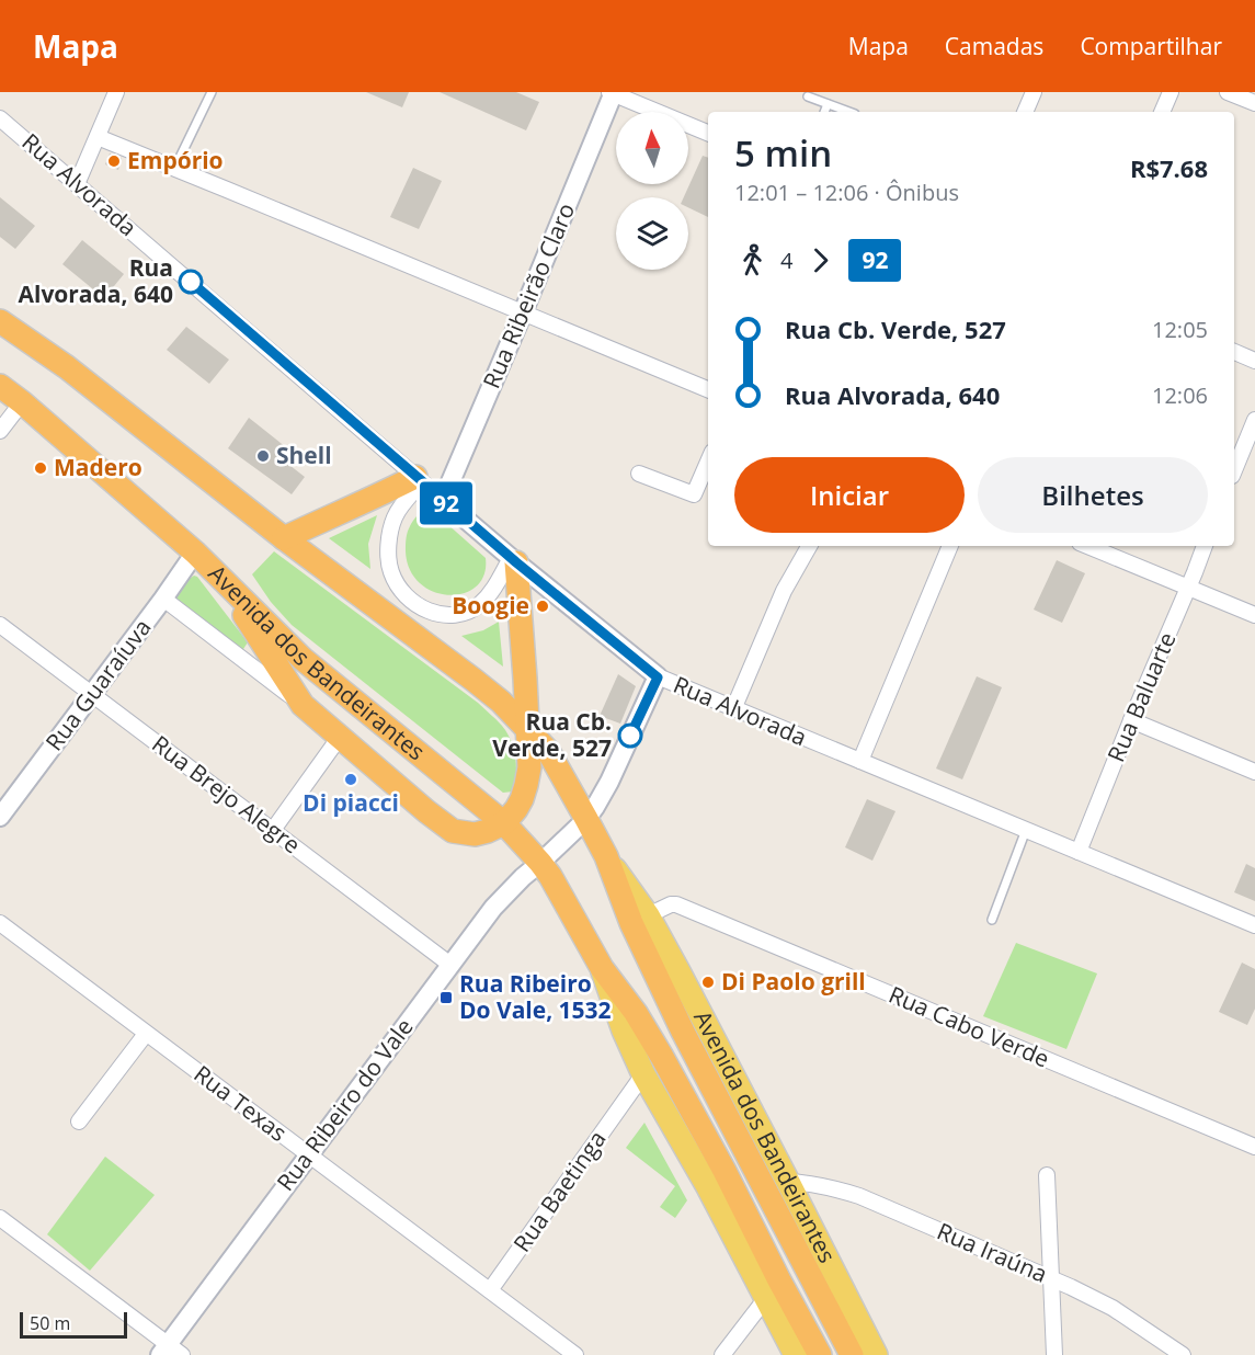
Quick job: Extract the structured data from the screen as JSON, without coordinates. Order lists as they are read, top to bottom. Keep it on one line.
{"streets":{"highway":["Avenida dos Bandeirantes"],"street":["Rua Alvorada","Rua Ribeirão Claro","Rua Guaraíuva","Rua Baluarte","Rua Brejo Alegre","Rua Cabo Verde","Rua Texas","Rua Ribeiro do Vale","Rua Baetinga","Rua Iraúna"]},"crossings":[["Rua Alvorada","Rua Ribeirão Claro"],["Rua Alvorada","Rua Baluarte"],["Avenida dos Bandeirantes","Rua Guaraíuva"],["Avenida dos Bandeirantes","Rua Cabo Verde"],["Avenida dos Bandeirantes","Rua Ribeiro do Vale"],["Avenida dos Bandeirantes","Rua Baetinga"],["Avenida dos Bandeirantes","Rua Iraúna"],["Rua Guaraíuva","Rua Brejo Alegre"],["Rua Brejo Alegre","Rua Ribeiro do Vale"],["Rua Texas","Rua Ribeiro do Vale"],["Rua Texas","Rua Baetinga"]],"places":{"other":["Empório","Rua Alvorada, 640","Shell","Madero","Boogie","Rua Cb. Verde, 527","Di piacci","Di Paolo grill"],"transit":["Rua Ribeiro Do Vale, 1532"]},"lines":["bus line 92"],"scale_bar":"50 m","north":"top","page":{"header":"Mapa","nav":["Mapa","Camadas","Compartilhar"],"on_map":"92","heading":["5 min","12:01 – 12:06 · Ônibus","R$7.68"],"legs":["4","92"],"list":[{"name":"Rua Cb. Verde, 527","value":"12:05"},{"name":"Rua Alvorada, 640","value":"12:06"}],"buttons":["Iniciar","Bilhetes"],"scale":"50 m"}}
